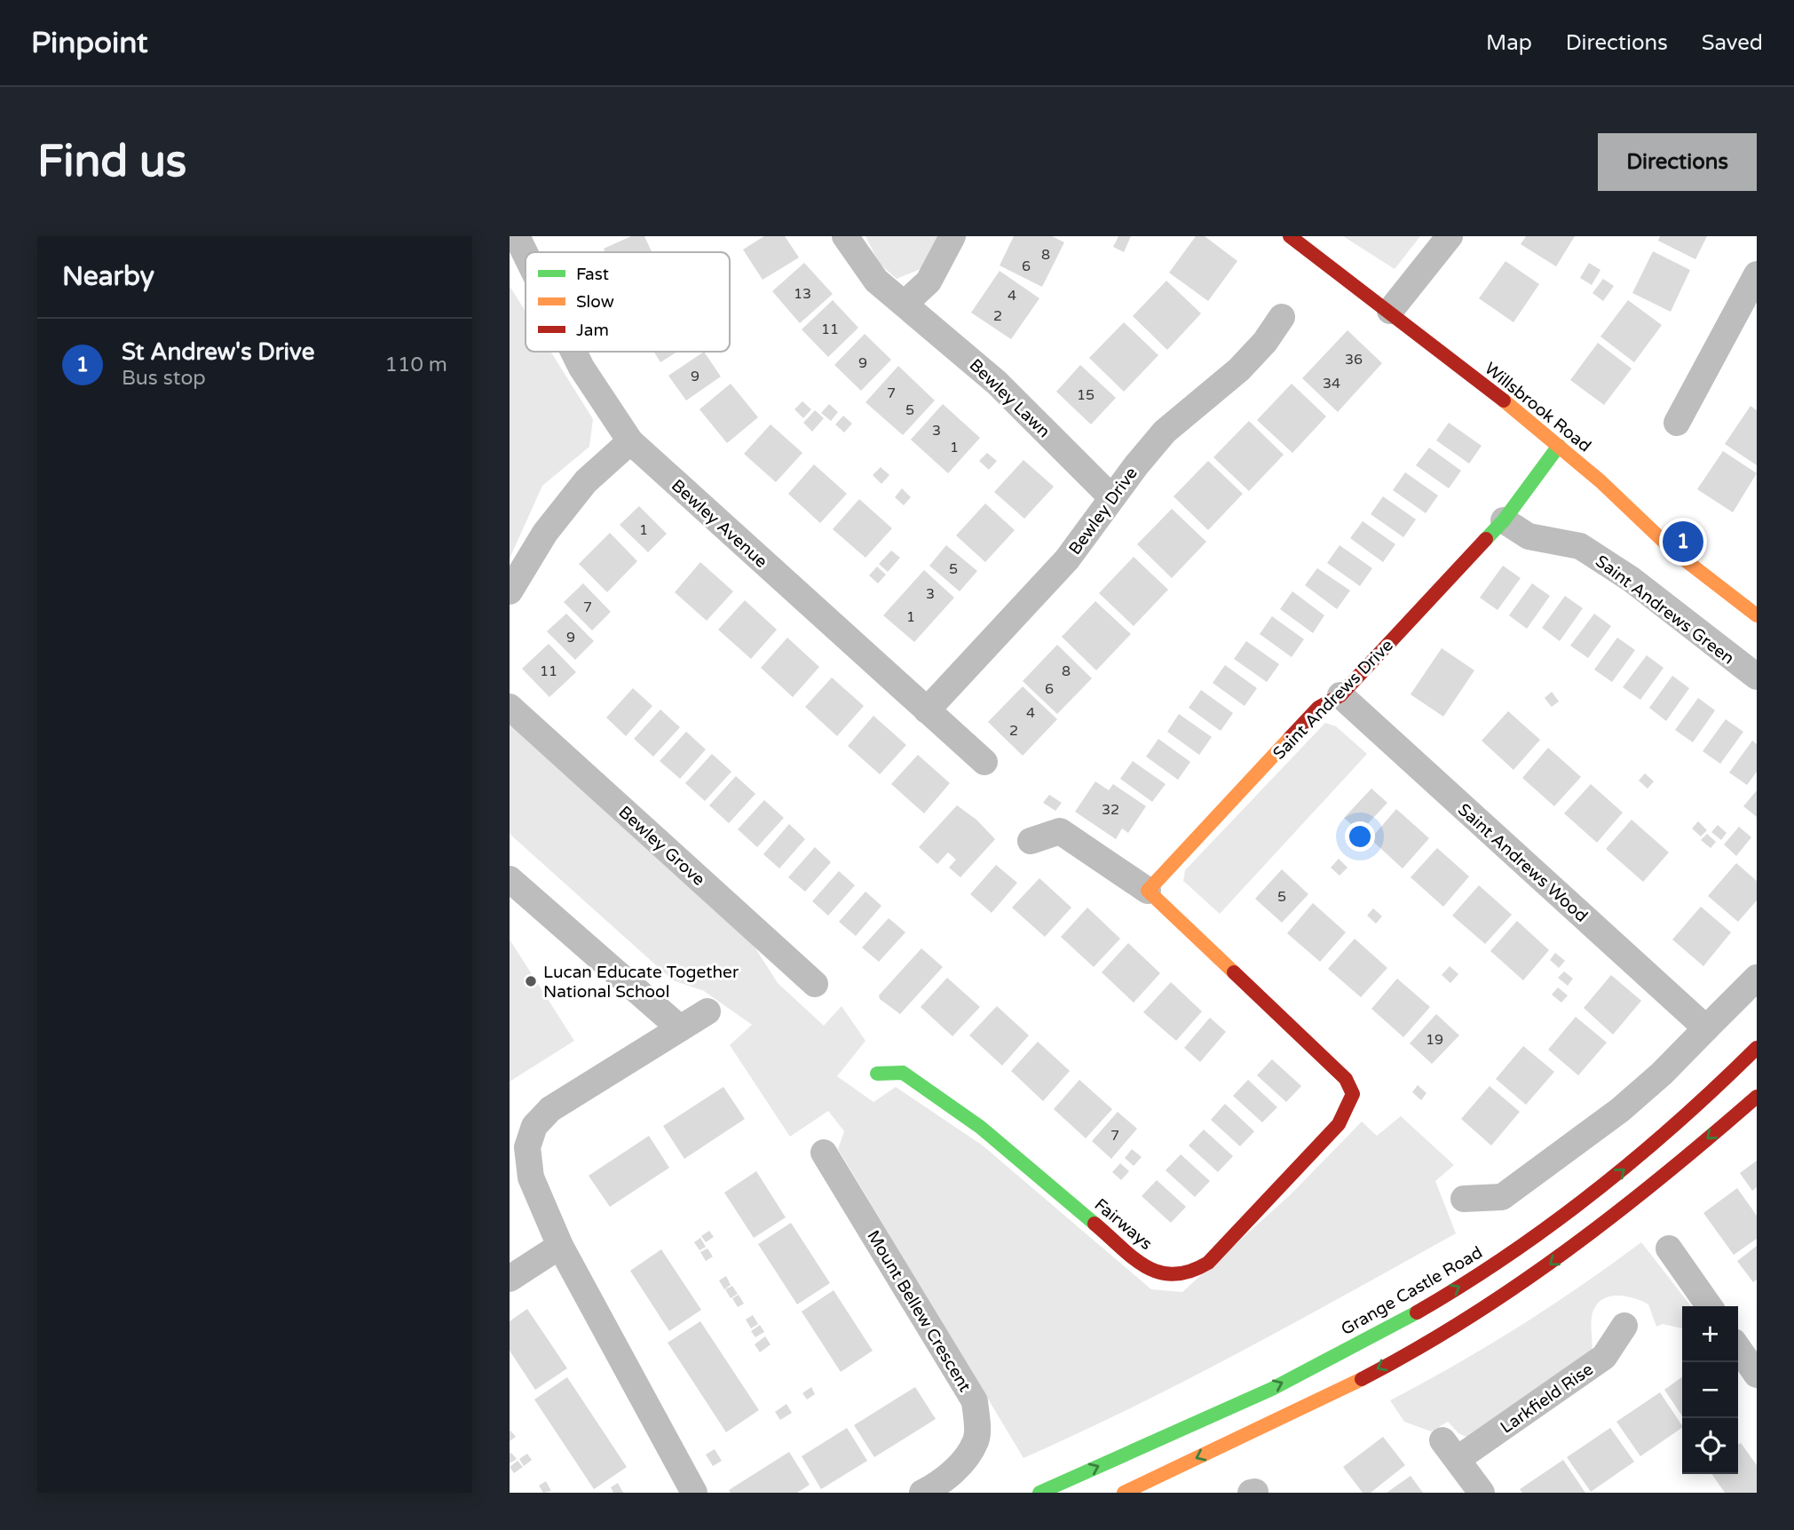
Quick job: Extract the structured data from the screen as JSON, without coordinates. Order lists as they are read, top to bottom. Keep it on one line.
{"streets":{"street":["Bewley Lawn","Willsbrook Road","Bewley Drive","Bewley Avenue","Saint Andrews Green","Saint Andrews Drive","Bewley Grove","Saint Andrews Wood","Fairways","Grange Castle Road","Mount Bellew Crescent","Larkfield Rise"]},"crossings":[["Bewley Lawn","Bewley Drive"],["Willsbrook Road","Saint Andrews Drive"],["Bewley Drive","Bewley Avenue"],["Saint Andrews Green","Saint Andrews Drive"],["Saint Andrews Drive","Saint Andrews Wood"],["Saint Andrews Drive","Fairways"]],"places":["Lucan Educate Together National School"],"house_numbers":["8","6","13","4","2","11","36","9","9","34","7","15","5","3","1","1","5","3","7","1","9","11","8","6","4","2","32","5","19","7"],"legend":["Fast","Slow","Jam"],"page":{"header":"Pinpoint","nav":["Map","Directions","Saved"],"buttons":"Directions","title":"Find us","heading":"Nearby","list":[{"mark":"1","name":"St Andrew's Drive","note":"Bus stop","value":"110 m"}],"pins":"1","map_buttons":["+","−"]}}
